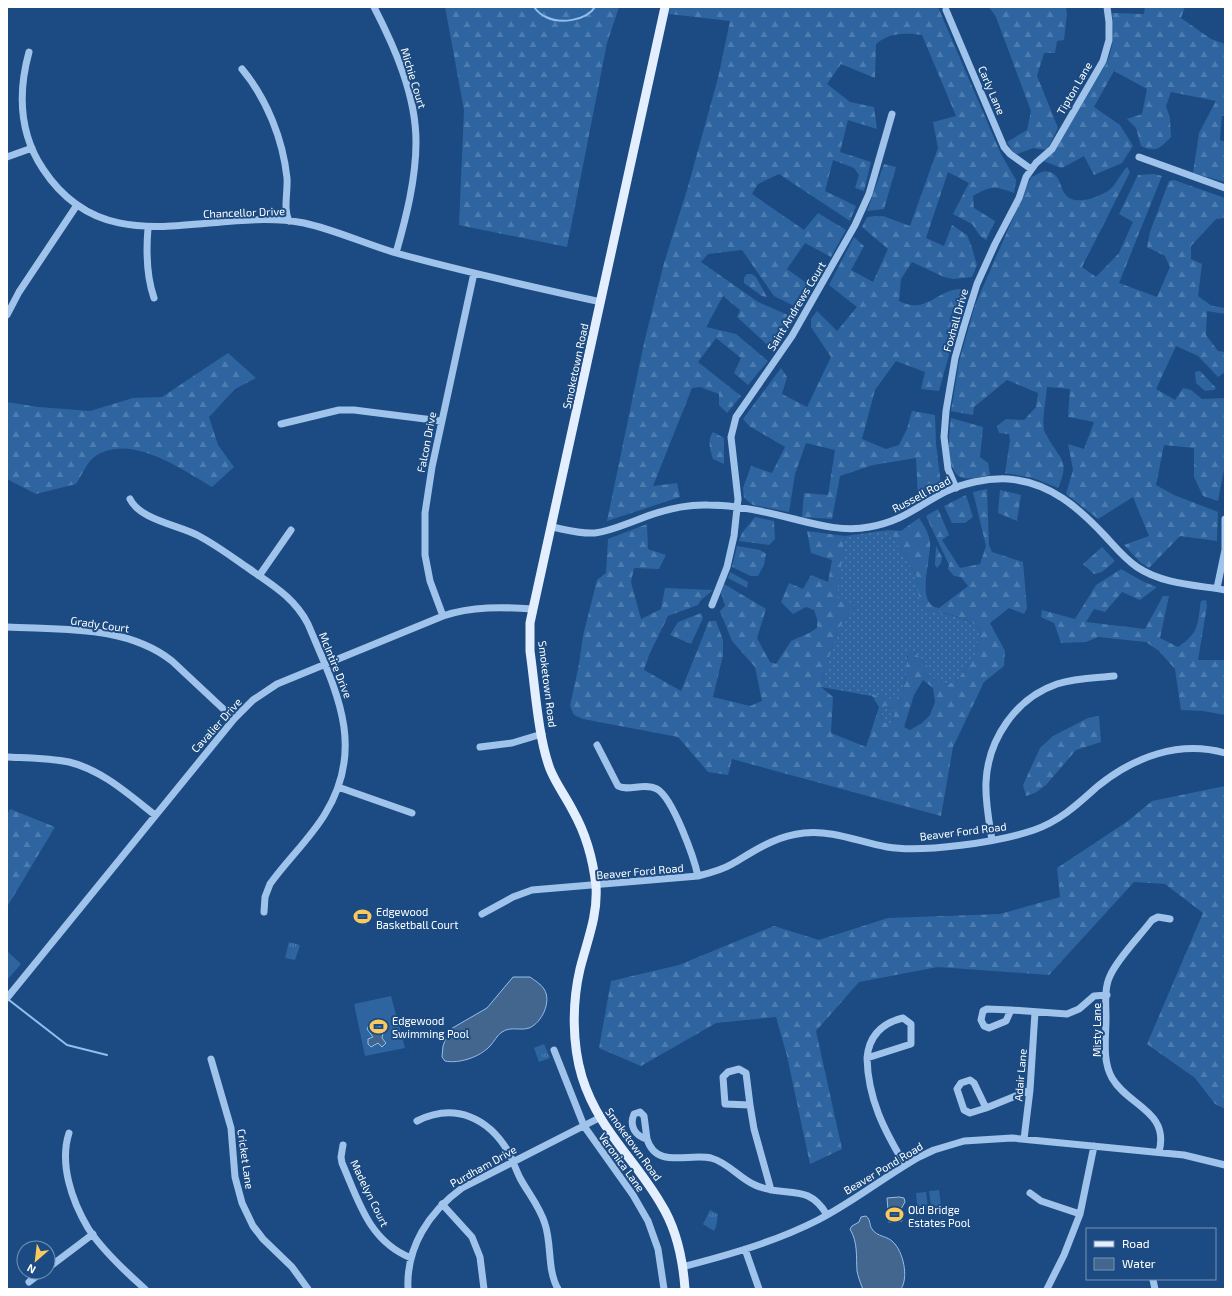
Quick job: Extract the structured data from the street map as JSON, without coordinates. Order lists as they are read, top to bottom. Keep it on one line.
{"streets":{"main road":["Smoketown Road"],"street":["Michie Court","Tipton Lane","Carly Lane","Chancellor Drive","Saint Andrews Court","Foxhall Drive","Falcon Drive","Russell Road","Grady Court","McIntire Drive","Cavalier Drive","Beaver Ford Road","Misty Lane","Adair Lane","Cricket Lane","Veronica Lane","Purdham Drive","Beaver Pond Road","Madelyn Court"]},"crossings":[["Michie Court","Chancellor Drive"],["Tipton Lane","Carly Lane"],["Tipton Lane","Foxhall Drive"],["Carly Lane","Foxhall Drive"],["Chancellor Drive","Smoketown Road"],["Chancellor Drive","Falcon Drive"],["Saint Andrews Court","Russell Road"],["Foxhall Drive","Russell Road"],["Smoketown Road","Russell Road"],["Smoketown Road","Cavalier Drive"],["Smoketown Road","Beaver Ford Road"],["Smoketown Road","Purdham Drive"],["Smoketown Road","Beaver Pond Road"],["Falcon Drive","Cavalier Drive"],["Grady Court","Cavalier Drive"],["McIntire Drive","Cavalier Drive"],["Misty Lane","Beaver Pond Road"],["Adair Lane","Beaver Pond Road"],["Veronica Lane","Purdham Drive"],["Purdham Drive","Madelyn Court"]],"places":{"sports":["Edgewood Basketball Court","Edgewood Swimming Pool","Old Bridge Estates Pool"]},"legend":["Road","Water"],"north":"bottom left"}
